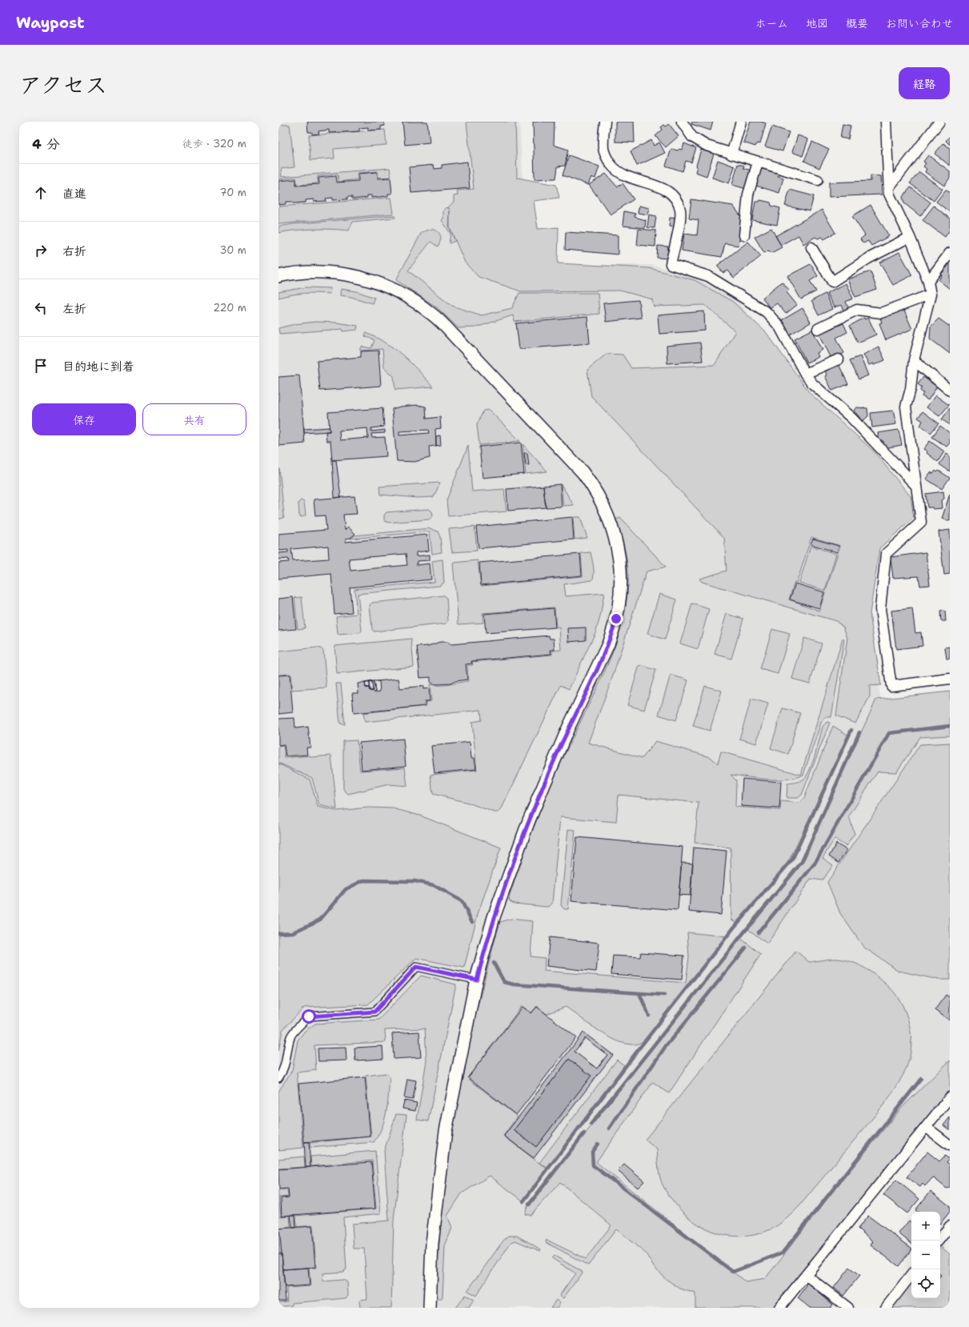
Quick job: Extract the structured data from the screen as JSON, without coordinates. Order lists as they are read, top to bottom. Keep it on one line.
{"page":{"header":"Waypost","nav":["ホーム","地図","概要","お問い合わせ"],"title":"アクセス","buttons":["経路",["保存","共有"]],"heading":["4 分","徒歩 · 320 m"],"list":[["直進","70 m"],["右折","30 m"],["左折","220 m"],"目的地に到着"],"map_buttons":["+","−"]}}
